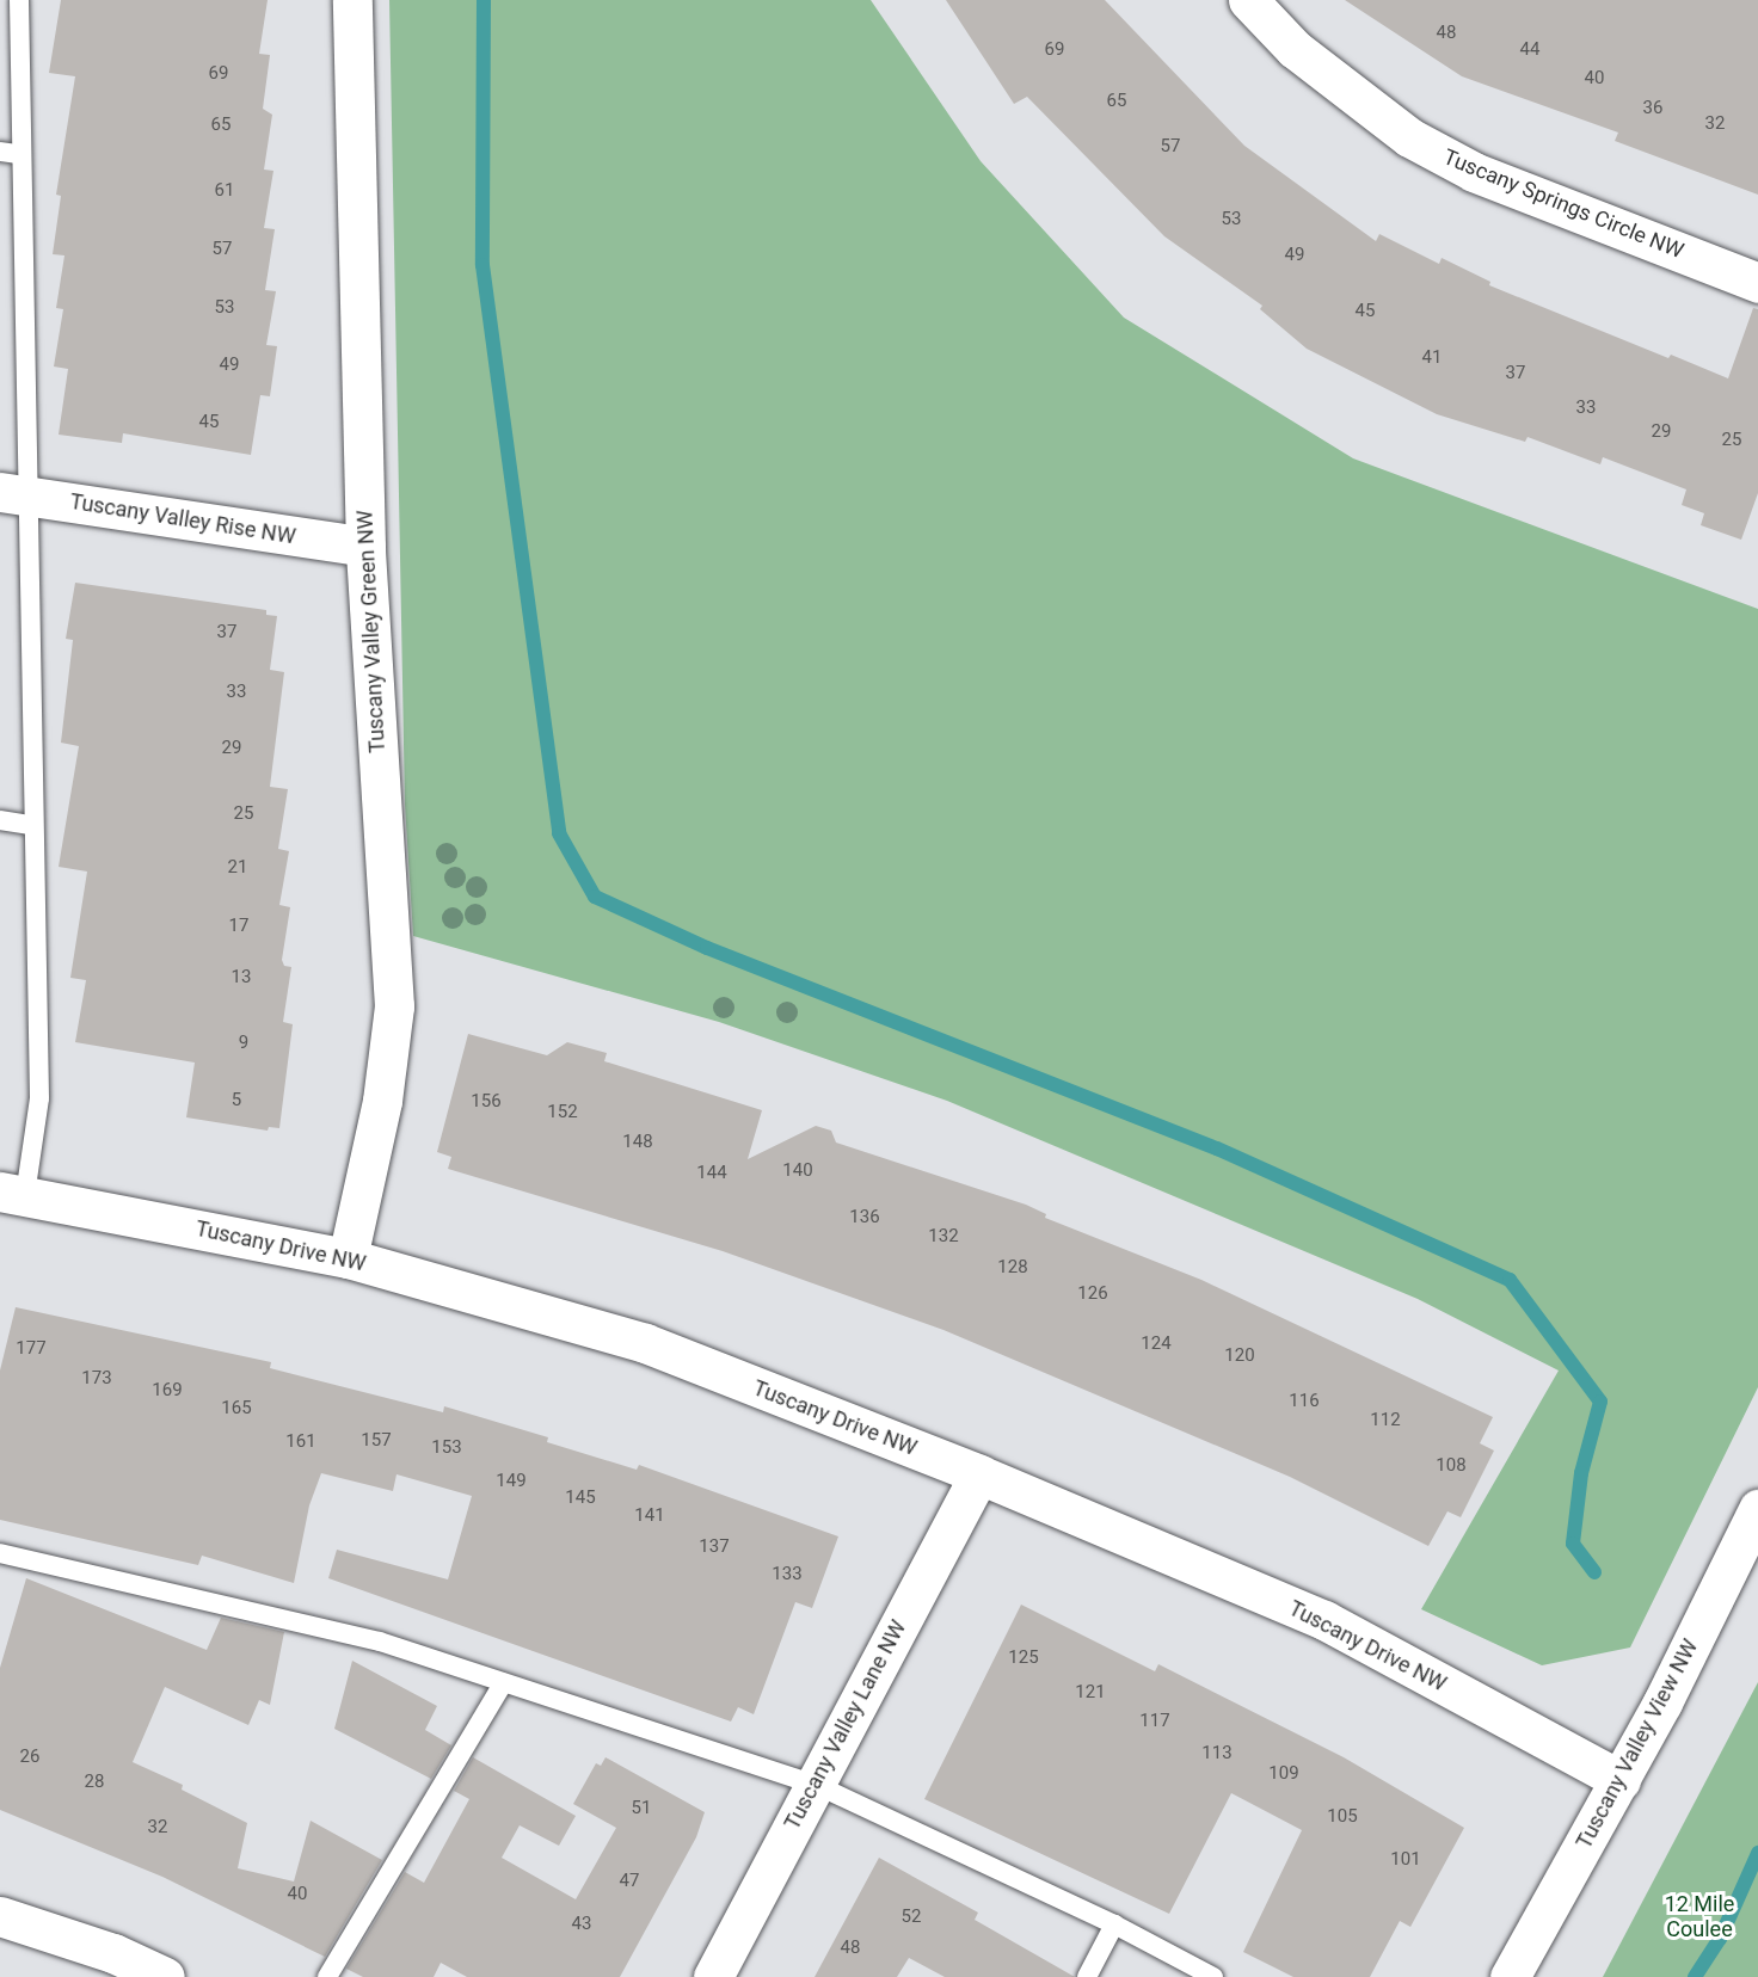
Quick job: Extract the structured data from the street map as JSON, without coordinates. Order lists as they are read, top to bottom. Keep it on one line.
{"streets":{"street":["Tuscany Springs Circle NW","Tuscany Valley Rise NW","Tuscany Valley Green NW","Tuscany Drive NW","Tuscany Valley Lane NW","Tuscany Valley View NW"]},"crossings":[["Tuscany Valley Rise NW","Tuscany Valley Green NW"],["Tuscany Valley Green NW","Tuscany Drive NW"],["Tuscany Drive NW","Tuscany Valley Lane NW"],["Tuscany Drive NW","Tuscany Valley View NW"]],"parks":["12 Mile Coulee"],"house_numbers":["48","69","44","69","40","65","36","32","65","57","61","53","57","49","53","45","41","49","37","33","45","29","25","37","33","29","25","21","17","13","9","5","156","152","148","140","144","136","132","128","126","124","177","120","173","169","116","165","112","157","161","153","108","149","145","141","137","133","125","121","117","113","26","109","28","51","105","32","101","47","40","52","43","48"]}
